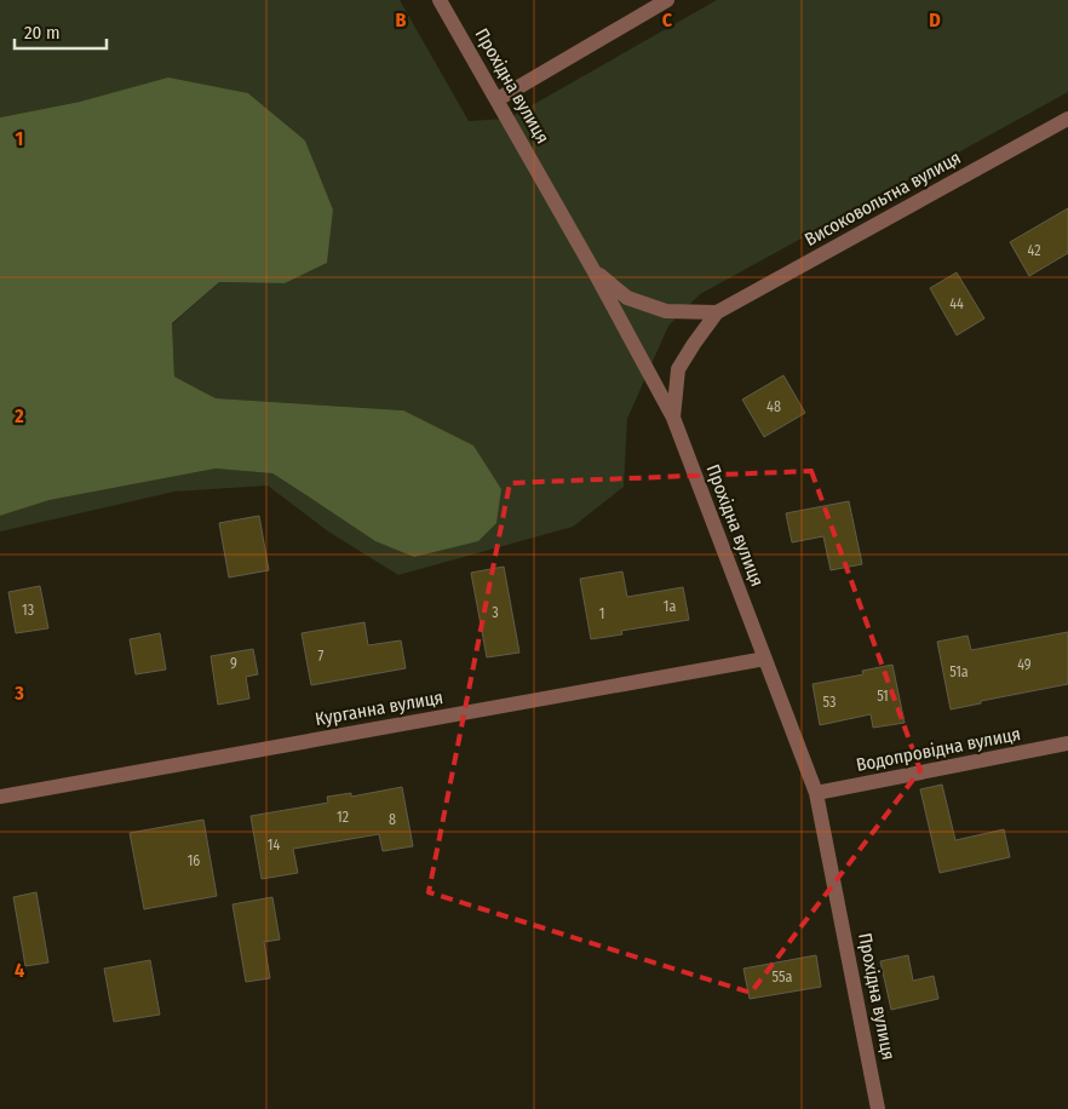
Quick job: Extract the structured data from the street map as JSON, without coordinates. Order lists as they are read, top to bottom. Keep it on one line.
{"streets":{"street":["Прохідна вулиця","Високовольтна вулиця","Курганна вулиця","Водопровідна вулиця"]},"crossings":[["Прохідна вулиця","Високовольтна вулиця"],["Прохідна вулиця","Курганна вулиця"],["Прохідна вулиця","Водопровідна вулиця"]],"house_numbers":["42","44","48","1а","13","3","1","7","9","49","51а","51","53","12","8","14","16","55а"],"scale_bar":"20 m","grid":{"columns":["B","C","D"],"rows":["1","2","3","4"]}}
